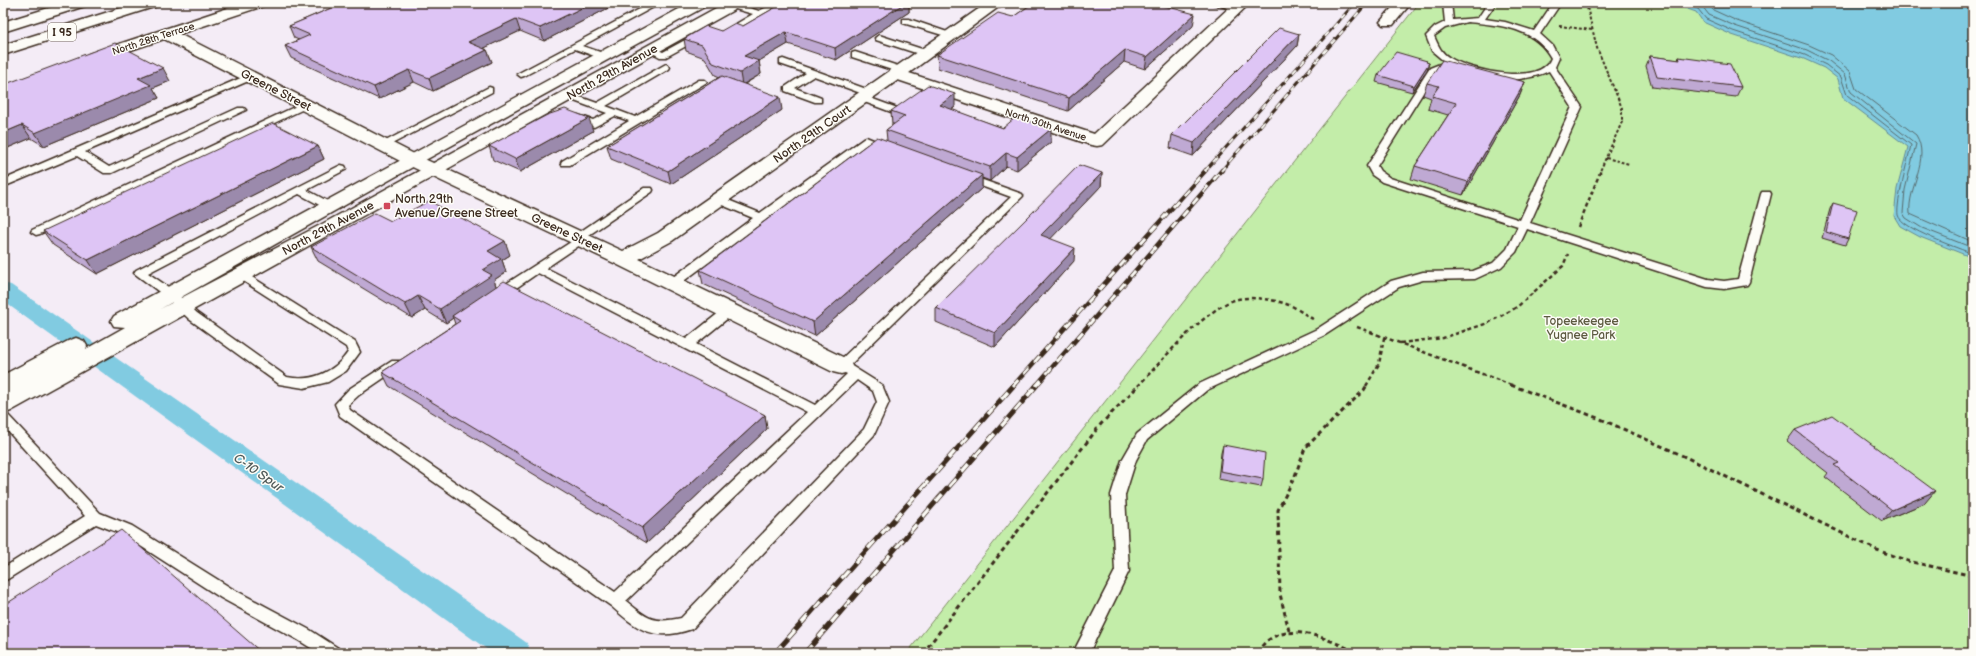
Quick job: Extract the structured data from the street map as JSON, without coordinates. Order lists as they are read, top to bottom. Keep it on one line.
{"streets":{"main road":["I 95","North 28th Terrace","North 29th Avenue","Greene Street","North 30th Avenue","North 29th Court"]},"crossings":[["North 28th Terrace","Greene Street"],["North 29th Avenue","Greene Street"],["Greene Street","North 29th Court"],["North 30th Avenue","North 29th Court"]],"water":["C-10 Spur"],"parks":["Topeekeegee Yugnee Park"],"places":{"transit":["North 29th Avenue/Greene Street"]}}
